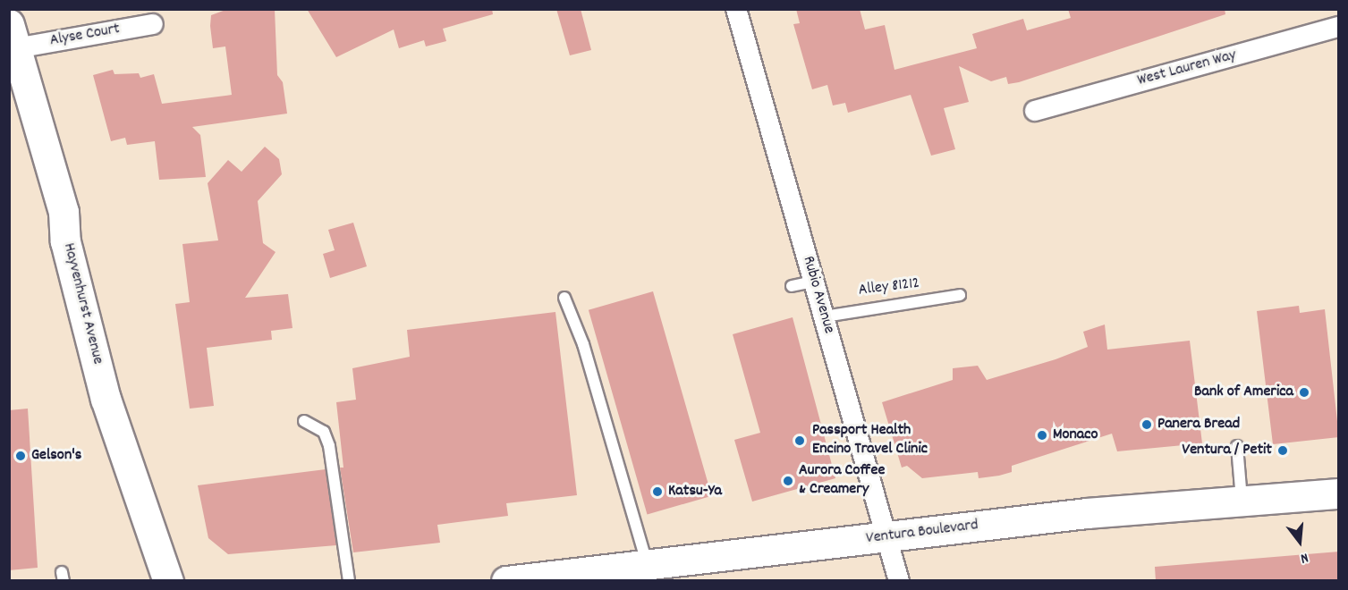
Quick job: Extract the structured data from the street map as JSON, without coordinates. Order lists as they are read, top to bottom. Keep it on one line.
{"streets":{"main road":["Hayvenhurst Avenue","Ventura Boulevard"],"street":["Alyse Court","West Lauren Way","Rubio Avenue"],"lane":["Alley 81212"]},"crossings":[["Alyse Court","Hayvenhurst Avenue"],["Alley 81212","Rubio Avenue"],["Rubio Avenue","Ventura Boulevard"]],"places":["Bank of America","Panera Bread","Monaco","Passport Health Encino Travel Clinic","Ventura / Petit","Gelson's","Aurora Coffee & Creamery","Katsu-Ya"],"north":"bottom"}
